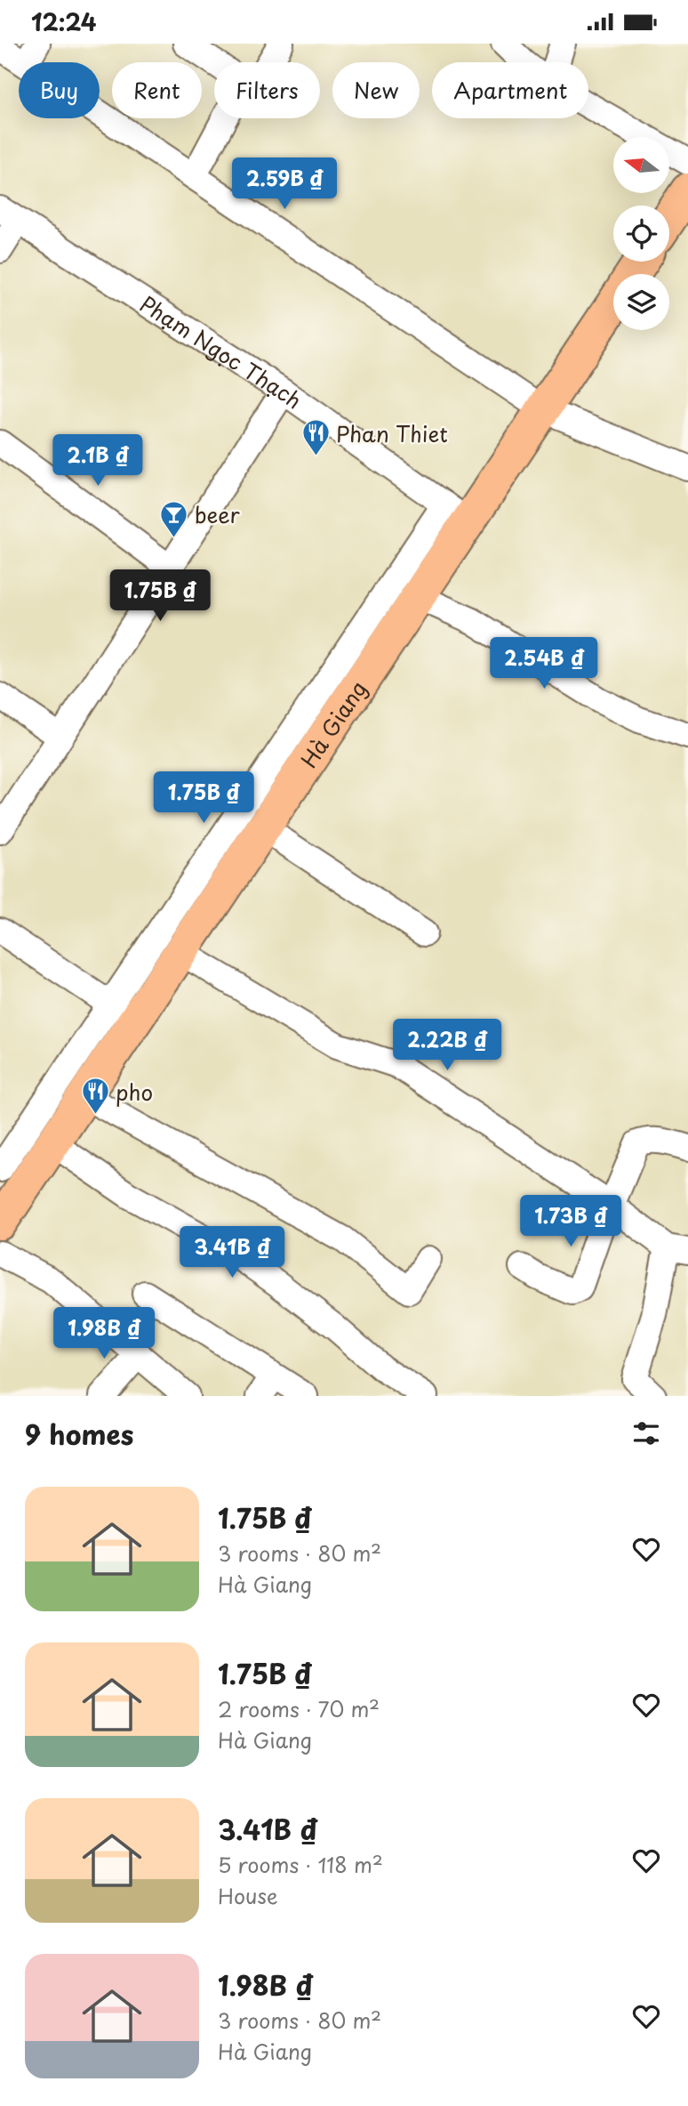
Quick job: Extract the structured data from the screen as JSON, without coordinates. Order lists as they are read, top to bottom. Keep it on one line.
{"streets":{"highway":["Hà Giang"],"street":["Phạm Ngọc Thạch"]},"crossings":[["Phạm Ngọc Thạch","Hà Giang"]],"places":{"restaurant":["Phan Thiet","pho"],"bar":["beer"]},"north":"left","page":{"status":"12:24","chip":["Buy","Rent","Filters","New","Apartment"],"price":["2.59B ₫","2.1B ₫","1.75B ₫","2.54B ₫","1.75B ₫","2.22B ₫","1.73B ₫","3.41B ₫","1.98B ₫"],"heading":"9 homes","list":[{"name":"1.75B ₫","note":"3 rooms · 80 m² · Hà Giang"},{"name":"1.75B ₫","note":"2 rooms · 70 m² · Hà Giang"},{"name":"3.41B ₫","note":"5 rooms · 118 m² · House"},{"name":"1.98B ₫","note":"3 rooms · 80 m² · Hà Giang"}]}}
